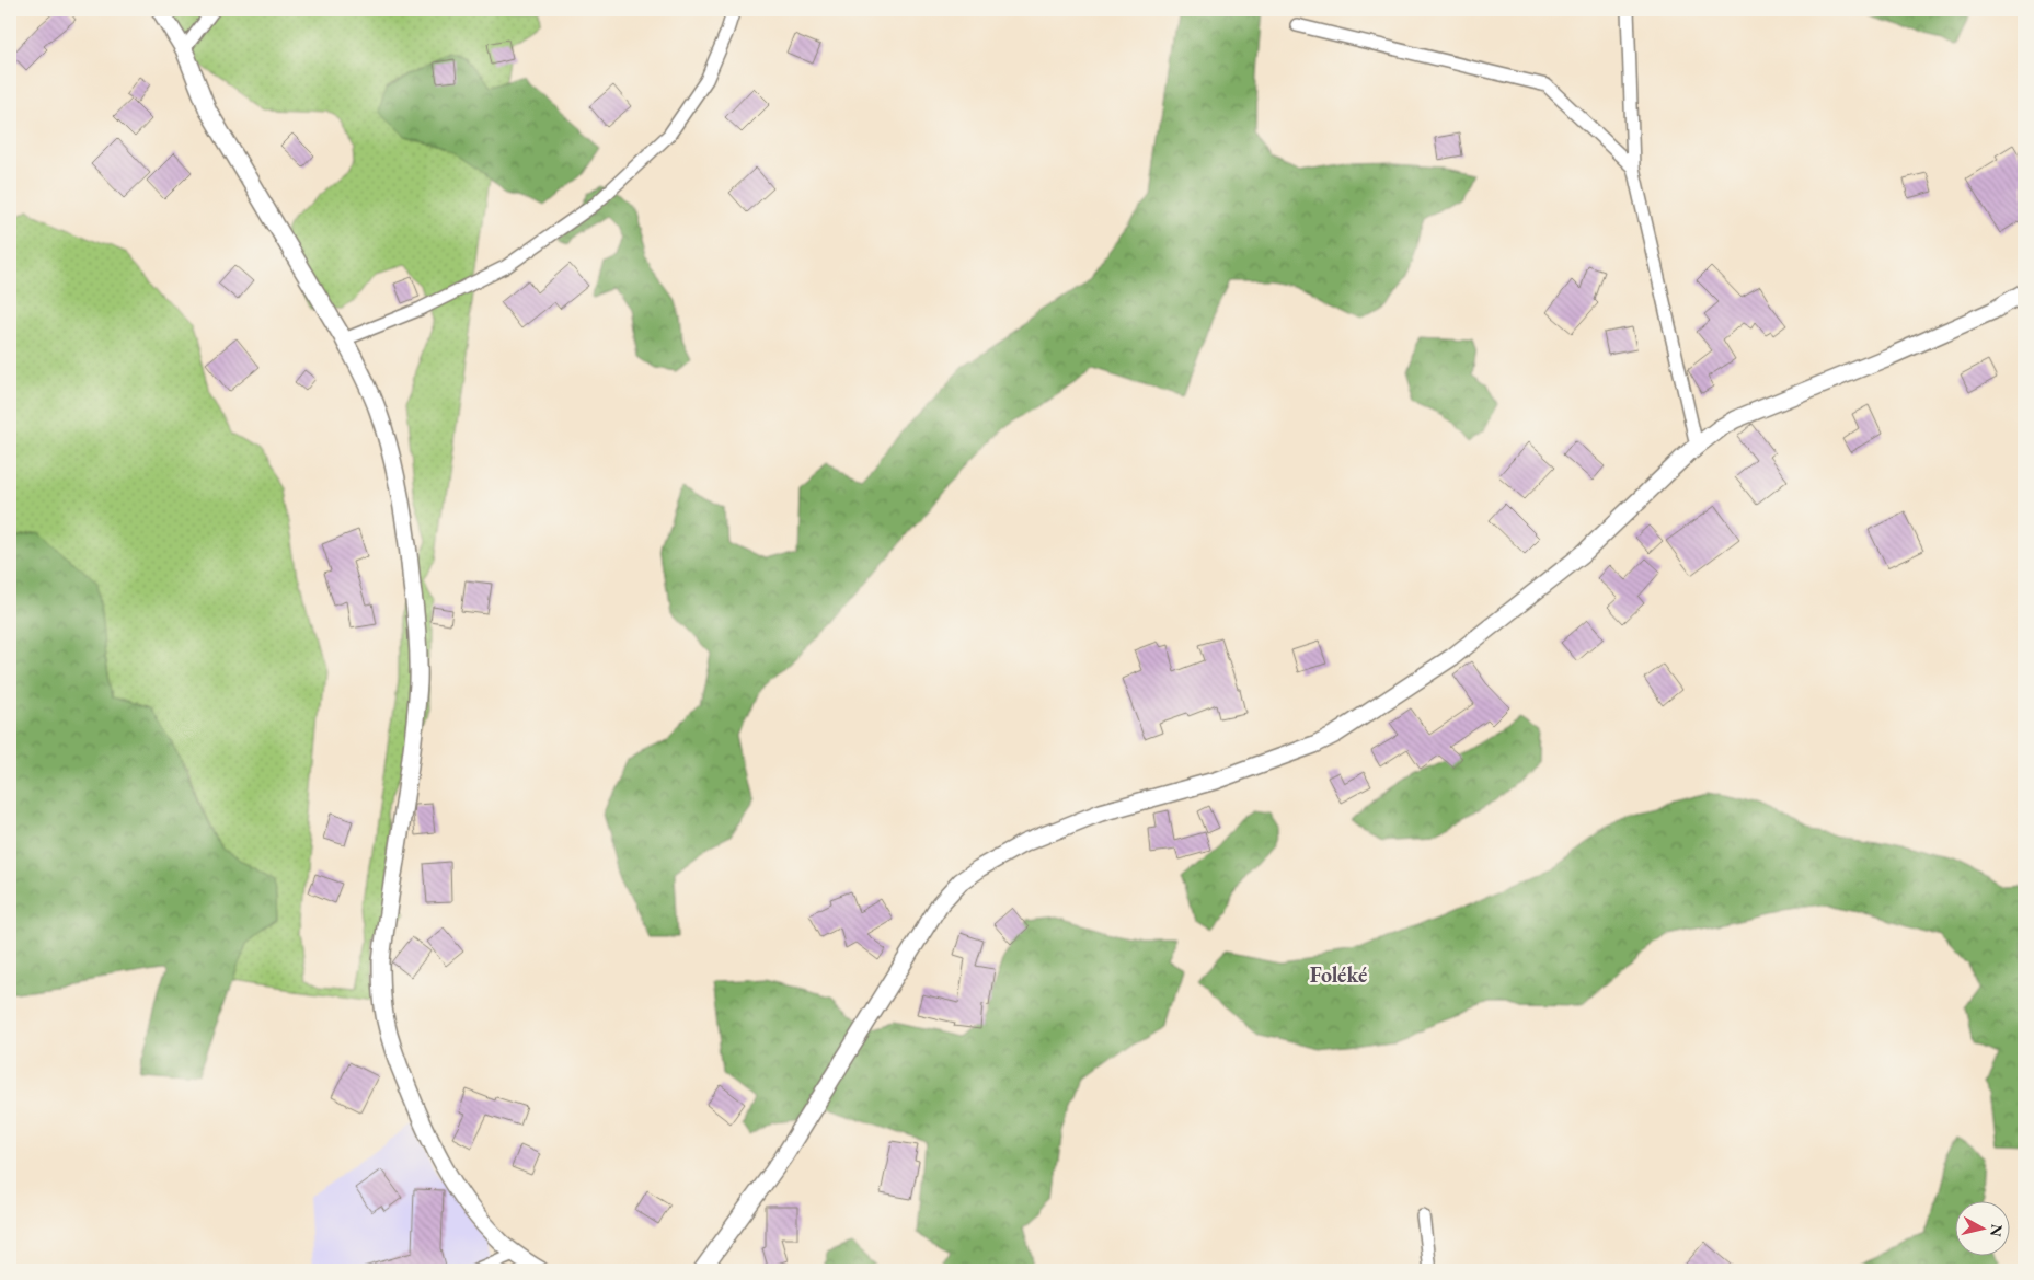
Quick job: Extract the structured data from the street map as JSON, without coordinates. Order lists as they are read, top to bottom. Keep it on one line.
{"districts":["Foléké"],"north":"right"}
